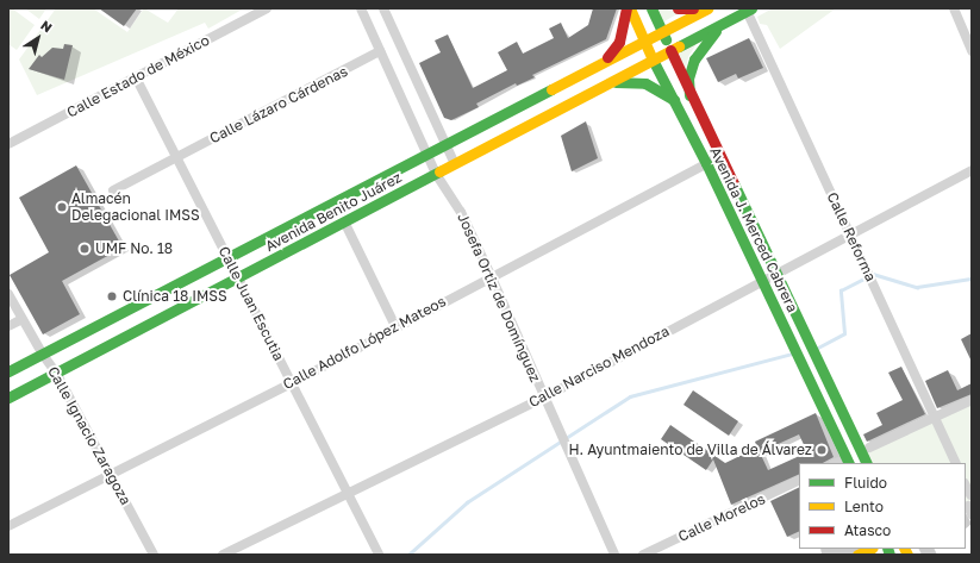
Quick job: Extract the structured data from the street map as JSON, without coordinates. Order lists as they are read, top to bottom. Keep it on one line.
{"streets":{"main road":["Avenida Benito Juárez","Avenida J. Merced Cabrera"],"street":["Calle Estado de México","Calle Lázaro Cárdenas","Calle Reforma","Josefa Ortiz de Domínguez","Calle Juan Escutia","Calle Adolfo López Mateos","Calle Narciso Mendoza","Calle Ignacio Zaragoza","Calle Morelos"]},"crossings":[["Calle Estado de México","Calle Juan Escutia"],["Calle Lázaro Cárdenas","Josefa Ortiz de Domínguez"],["Calle Lázaro Cárdenas","Calle Juan Escutia"],["Avenida Benito Juárez","Avenida J. Merced Cabrera"],["Avenida Benito Juárez","Calle Reforma"],["Avenida Benito Juárez","Josefa Ortiz de Domínguez"],["Avenida Benito Juárez","Calle Juan Escutia"],["Avenida Benito Juárez","Calle Ignacio Zaragoza"],["Avenida J. Merced Cabrera","Calle Adolfo López Mateos"],["Avenida J. Merced Cabrera","Calle Narciso Mendoza"],["Calle Reforma","Calle Narciso Mendoza"],["Josefa Ortiz de Domínguez","Calle Adolfo López Mateos"],["Josefa Ortiz de Domínguez","Calle Narciso Mendoza"],["Calle Juan Escutia","Calle Adolfo López Mateos"],["Calle Juan Escutia","Calle Narciso Mendoza"],["Calle Adolfo López Mateos","Calle Ignacio Zaragoza"]],"places":["Almacén Delegacional IMSS","UMF No. 18","Clínica 18 IMSS","H. Ayuntmaiento de Villa de Álvarez"],"legend":["Fluido","Lento","Atasco"],"north":"top right"}
